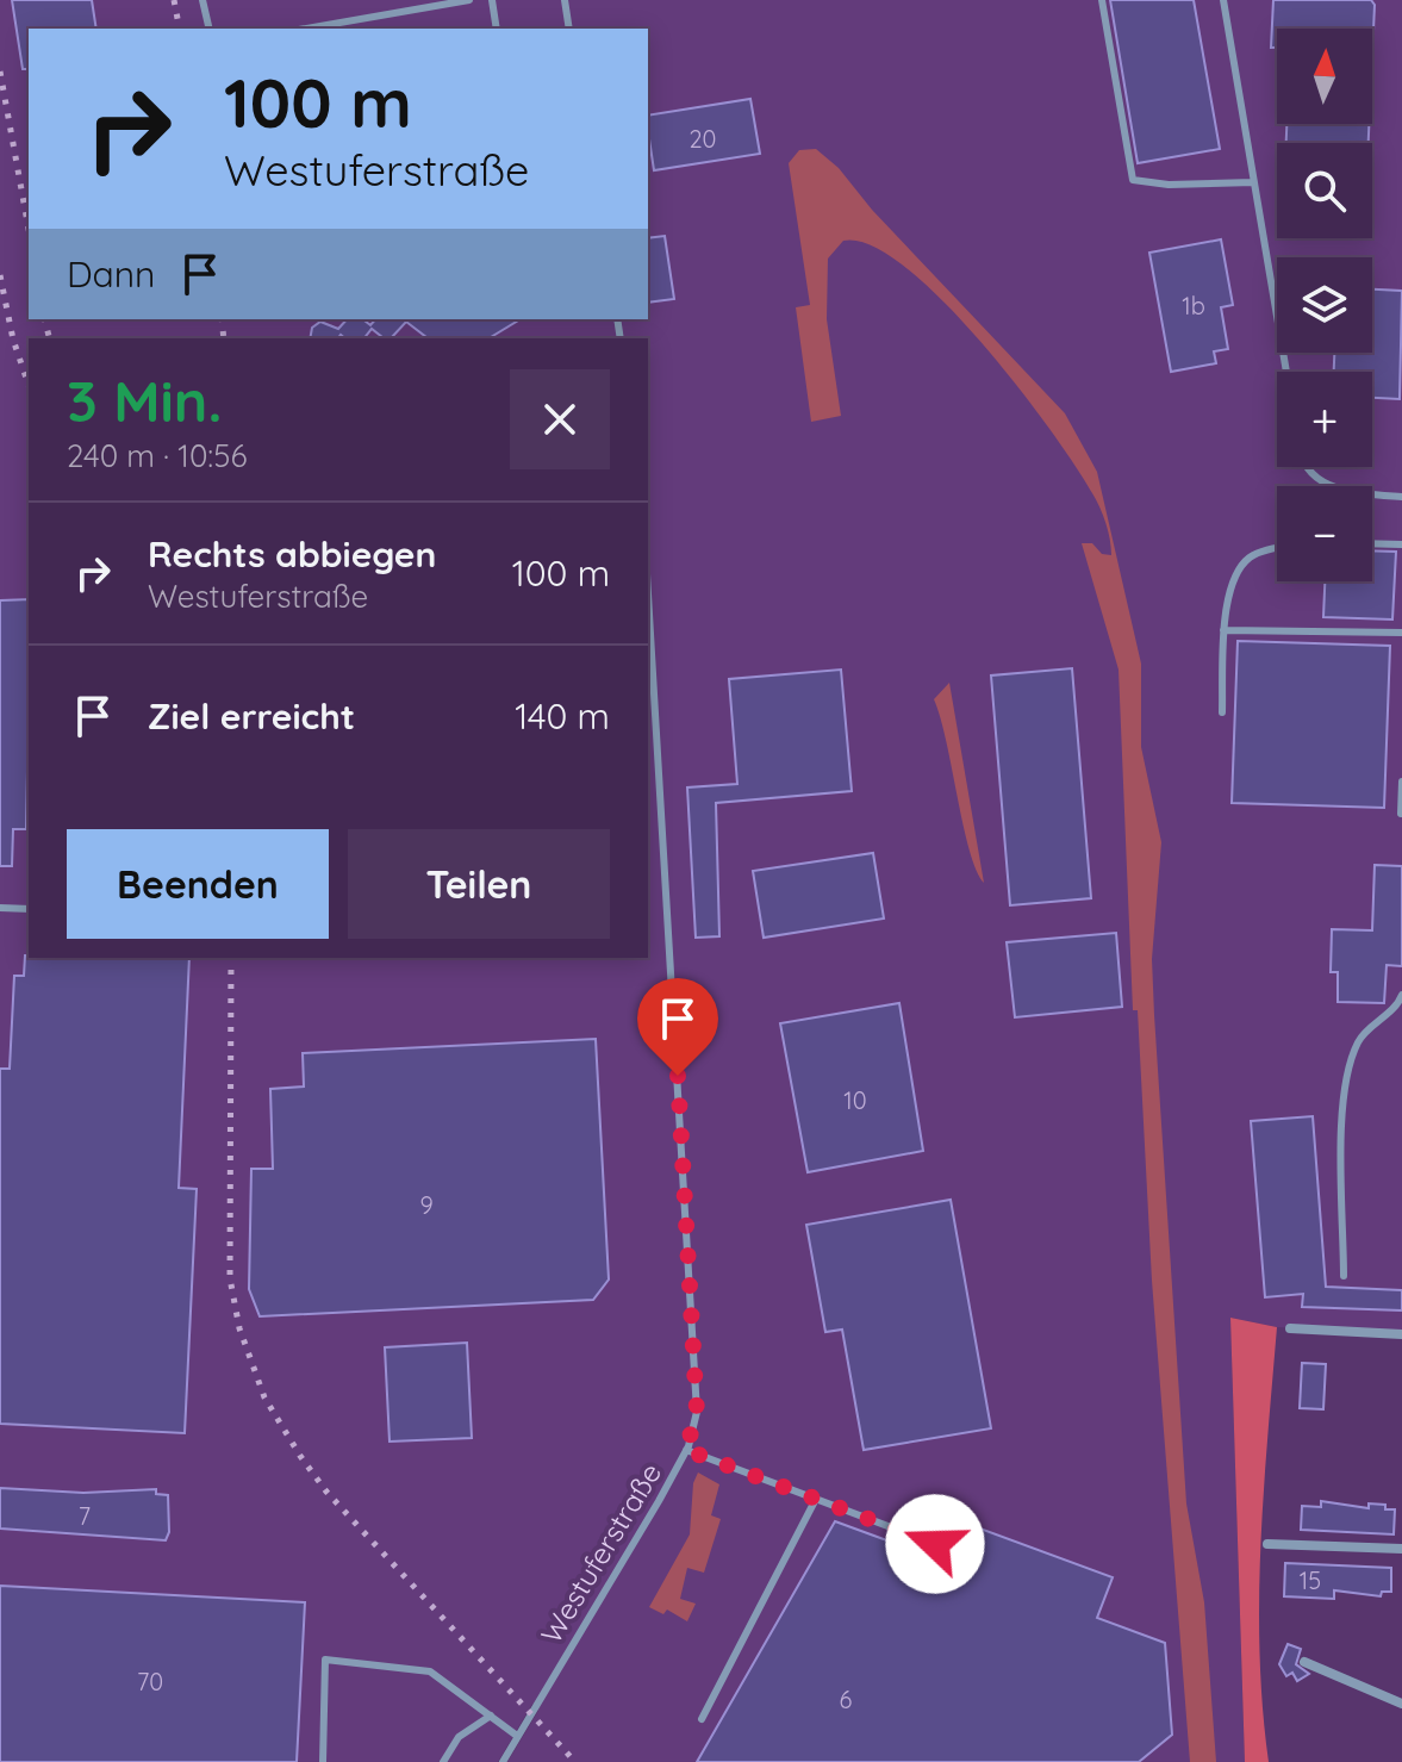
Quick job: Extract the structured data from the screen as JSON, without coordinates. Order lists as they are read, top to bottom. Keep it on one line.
{"streets":{"lane":["Westuferstraße"]},"house_numbers":["20","1b","10","9","7","15","70","6"],"north":"top","page":{"map_buttons":["+","−"],"turn":["100 m","Westuferstraße"],"then":"Dann","heading":["3 Min.","240 m · 10:56"],"list":[{"name":"Rechts abbiegen","note":"Westuferstraße","value":"100 m"},{"name":"Ziel erreicht","value":"140 m"}],"buttons":["Beenden","Teilen"]}}
